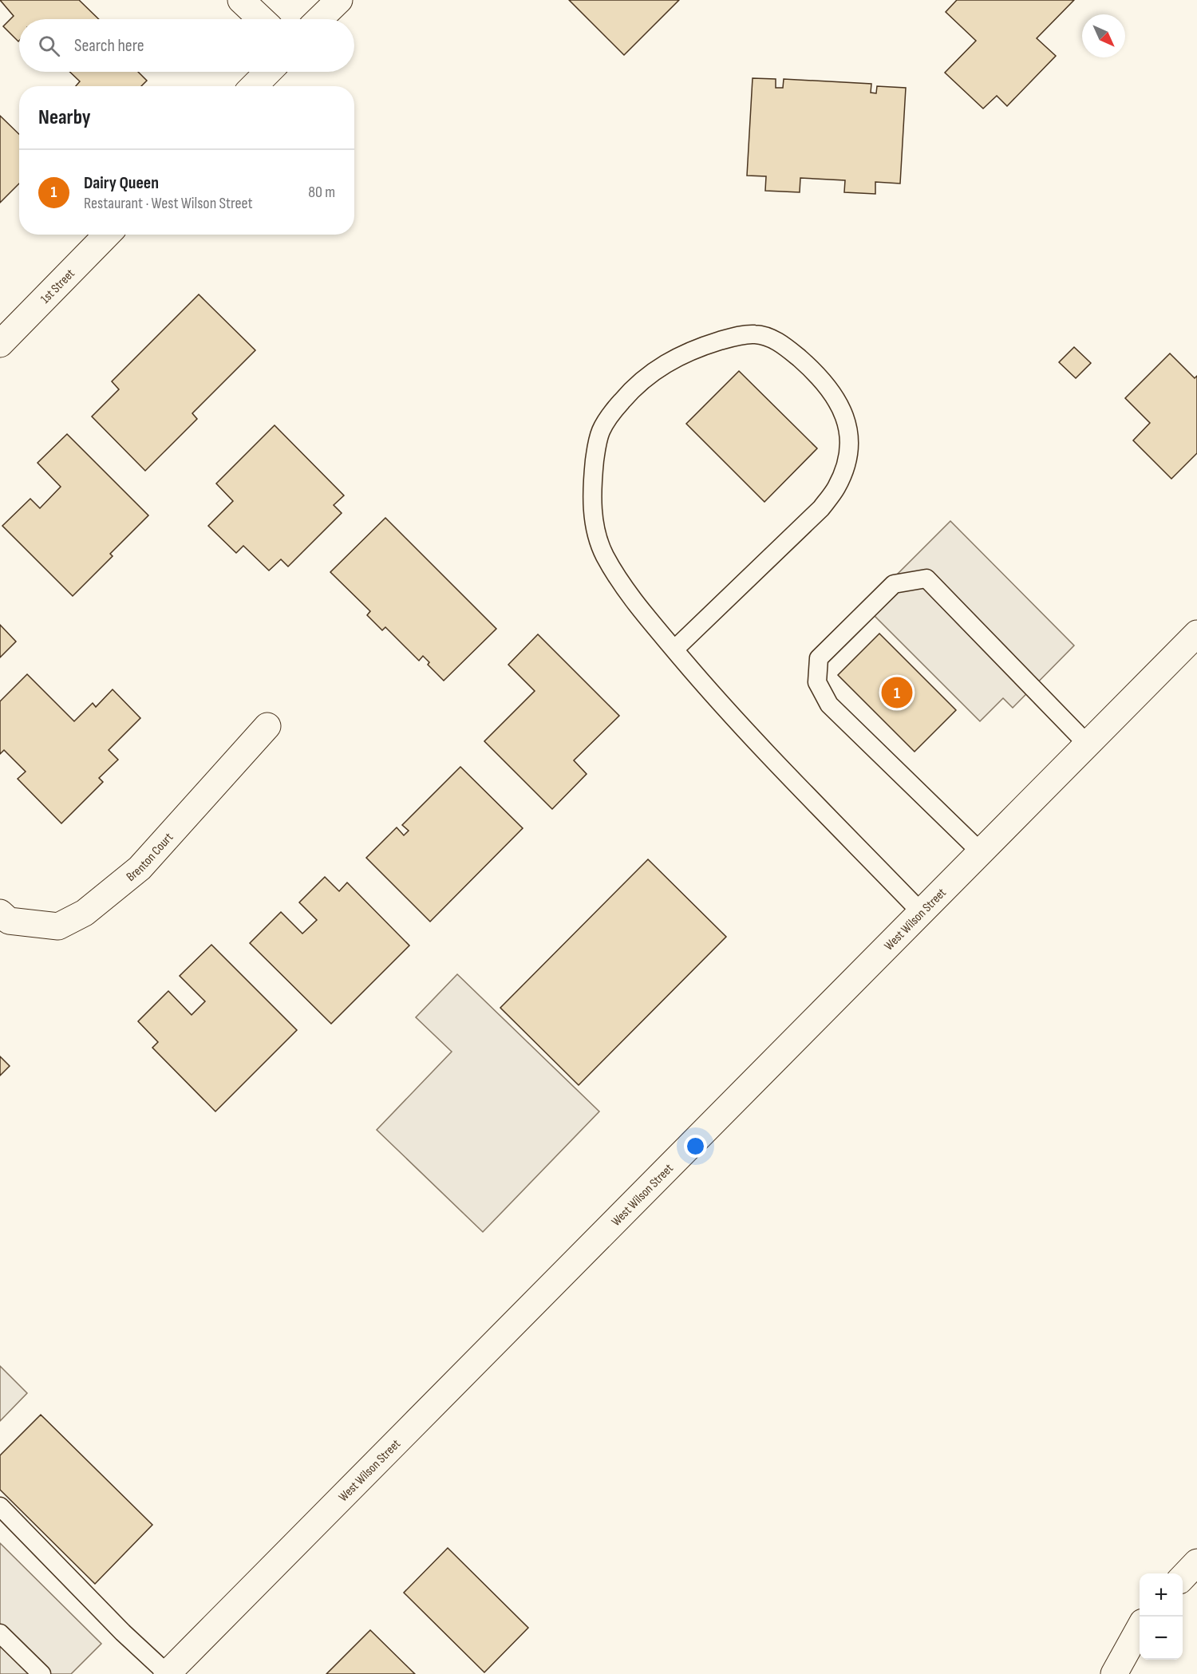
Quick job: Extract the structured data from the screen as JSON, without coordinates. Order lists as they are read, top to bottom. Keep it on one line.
{"streets":{"main road":["1st Street","Brenton Court","West Wilson Street"]},"north":"bottom right","page":{"search":"Search here","heading":"Nearby","list":[{"mark":"1","name":"Dairy Queen","note":"Restaurant · West Wilson Street","value":"80 m"}],"pins":"1","map_buttons":["+","−"]}}
